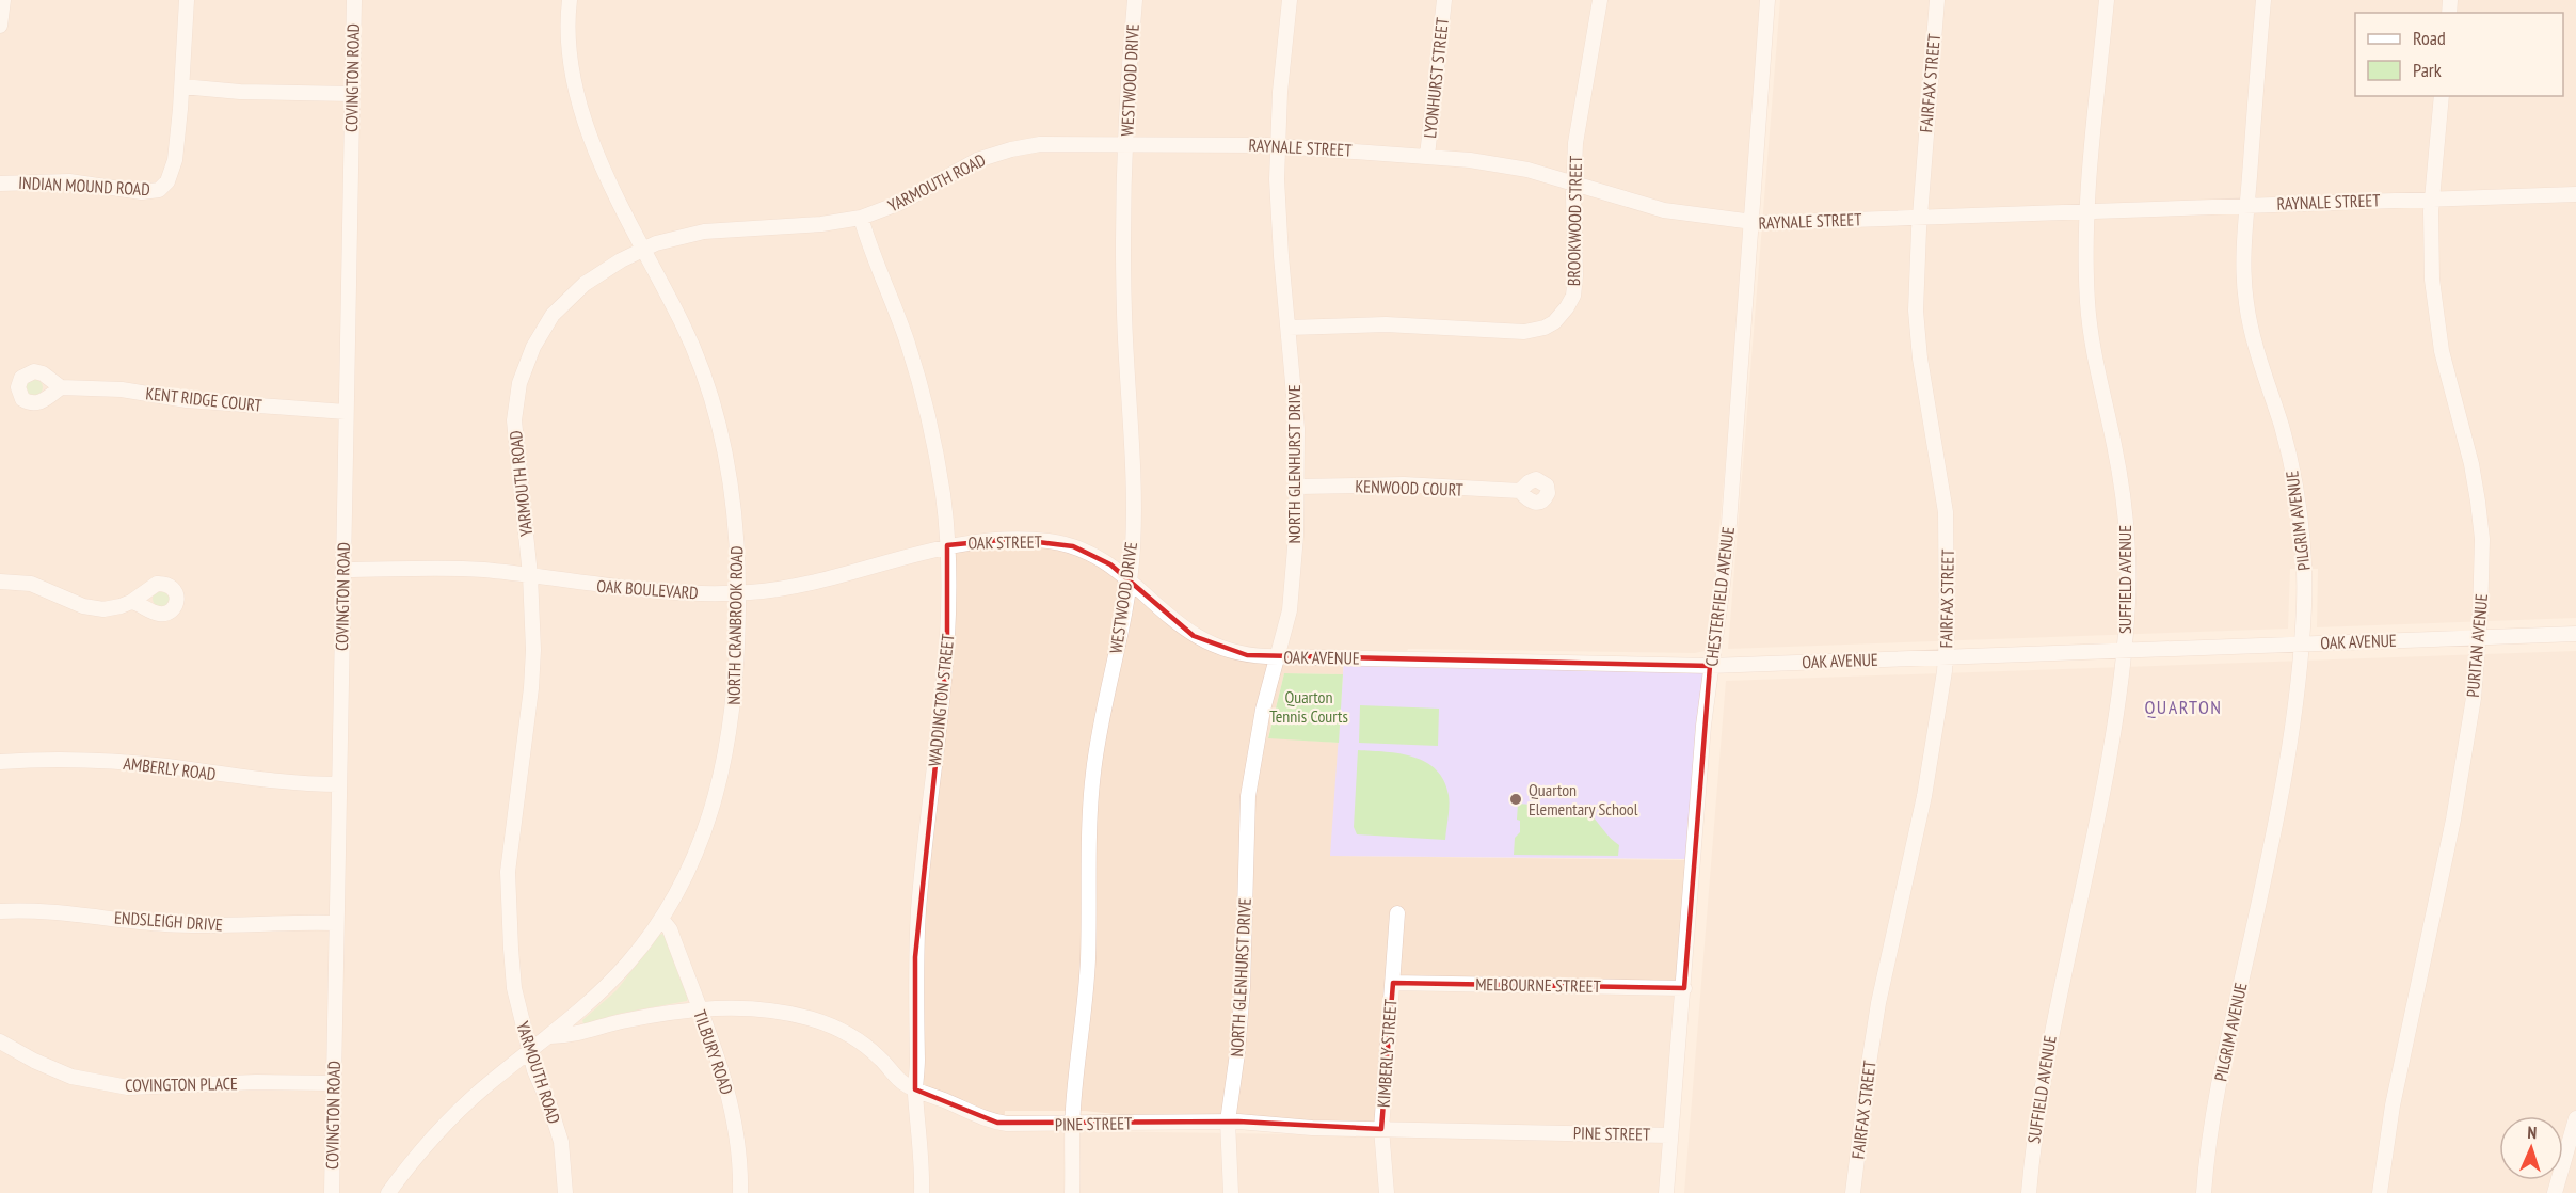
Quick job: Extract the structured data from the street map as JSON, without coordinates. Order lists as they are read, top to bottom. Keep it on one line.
{"streets":{"street":["COVINGTON ROAD","LYONHURST STREET","WESTWOOD DRIVE","FAIRFAX STREET","RAYNALE STREET","YARMOUTH ROAD","INDIAN MOUND ROAD","BROOKWOOD STREET","KENT RIDGE COURT","NORTH GLENHURST DRIVE","KENWOOD COURT","PILGRIM AVENUE","OAK STREET","SUFFIELD AVENUE","OAK BOULEVARD","CHESTERFIELD AVENUE","NORTH CRANBROOK ROAD","OAK AVENUE","PURITAN AVENUE","WADDINGTON STREET","AMBERLY ROAD","ENDSLEIGH DRIVE","MELBOURNE STREET","TILBURY ROAD","KIMBERLY STREET","COVINGTON PLACE","PINE STREET"]},"crossings":[["COVINGTON ROAD","KENT RIDGE COURT"],["COVINGTON ROAD","OAK BOULEVARD"],["COVINGTON ROAD","AMBERLY ROAD"],["COVINGTON ROAD","ENDSLEIGH DRIVE"],["COVINGTON ROAD","COVINGTON PLACE"],["LYONHURST STREET","RAYNALE STREET"],["WESTWOOD DRIVE","RAYNALE STREET"],["WESTWOOD DRIVE","OAK STREET"],["WESTWOOD DRIVE","OAK AVENUE"],["WESTWOOD DRIVE","PINE STREET"],["FAIRFAX STREET","RAYNALE STREET"],["FAIRFAX STREET","OAK AVENUE"],["RAYNALE STREET","YARMOUTH ROAD"],["RAYNALE STREET","BROOKWOOD STREET"],["RAYNALE STREET","NORTH GLENHURST DRIVE"],["RAYNALE STREET","PILGRIM AVENUE"],["RAYNALE STREET","SUFFIELD AVENUE"],["RAYNALE STREET","CHESTERFIELD AVENUE"],["RAYNALE STREET","PURITAN AVENUE"],["YARMOUTH ROAD","OAK BOULEVARD"],["YARMOUTH ROAD","NORTH CRANBROOK ROAD"],["YARMOUTH ROAD","WADDINGTON STREET"],["BROOKWOOD STREET","NORTH GLENHURST DRIVE"],["NORTH GLENHURST DRIVE","KENWOOD COURT"],["NORTH GLENHURST DRIVE","OAK AVENUE"],["NORTH GLENHURST DRIVE","PINE STREET"],["PILGRIM AVENUE","OAK AVENUE"],["OAK STREET","OAK BOULEVARD"],["OAK STREET","OAK AVENUE"],["OAK STREET","WADDINGTON STREET"],["SUFFIELD AVENUE","OAK AVENUE"],["OAK BOULEVARD","NORTH CRANBROOK ROAD"],["OAK BOULEVARD","WADDINGTON STREET"],["CHESTERFIELD AVENUE","OAK AVENUE"],["CHESTERFIELD AVENUE","MELBOURNE STREET"],["CHESTERFIELD AVENUE","PINE STREET"],["NORTH CRANBROOK ROAD","TILBURY ROAD"],["NORTH CRANBROOK ROAD","PINE STREET"],["OAK AVENUE","PURITAN AVENUE"],["WADDINGTON STREET","PINE STREET"],["MELBOURNE STREET","KIMBERLY STREET"],["TILBURY ROAD","PINE STREET"],["KIMBERLY STREET","PINE STREET"]],"districts":["QUARTON"],"parks":["Quarton Tennis Courts"],"places":["Quarton Elementary School"],"legend":["Road","Park"],"north":"top"}
